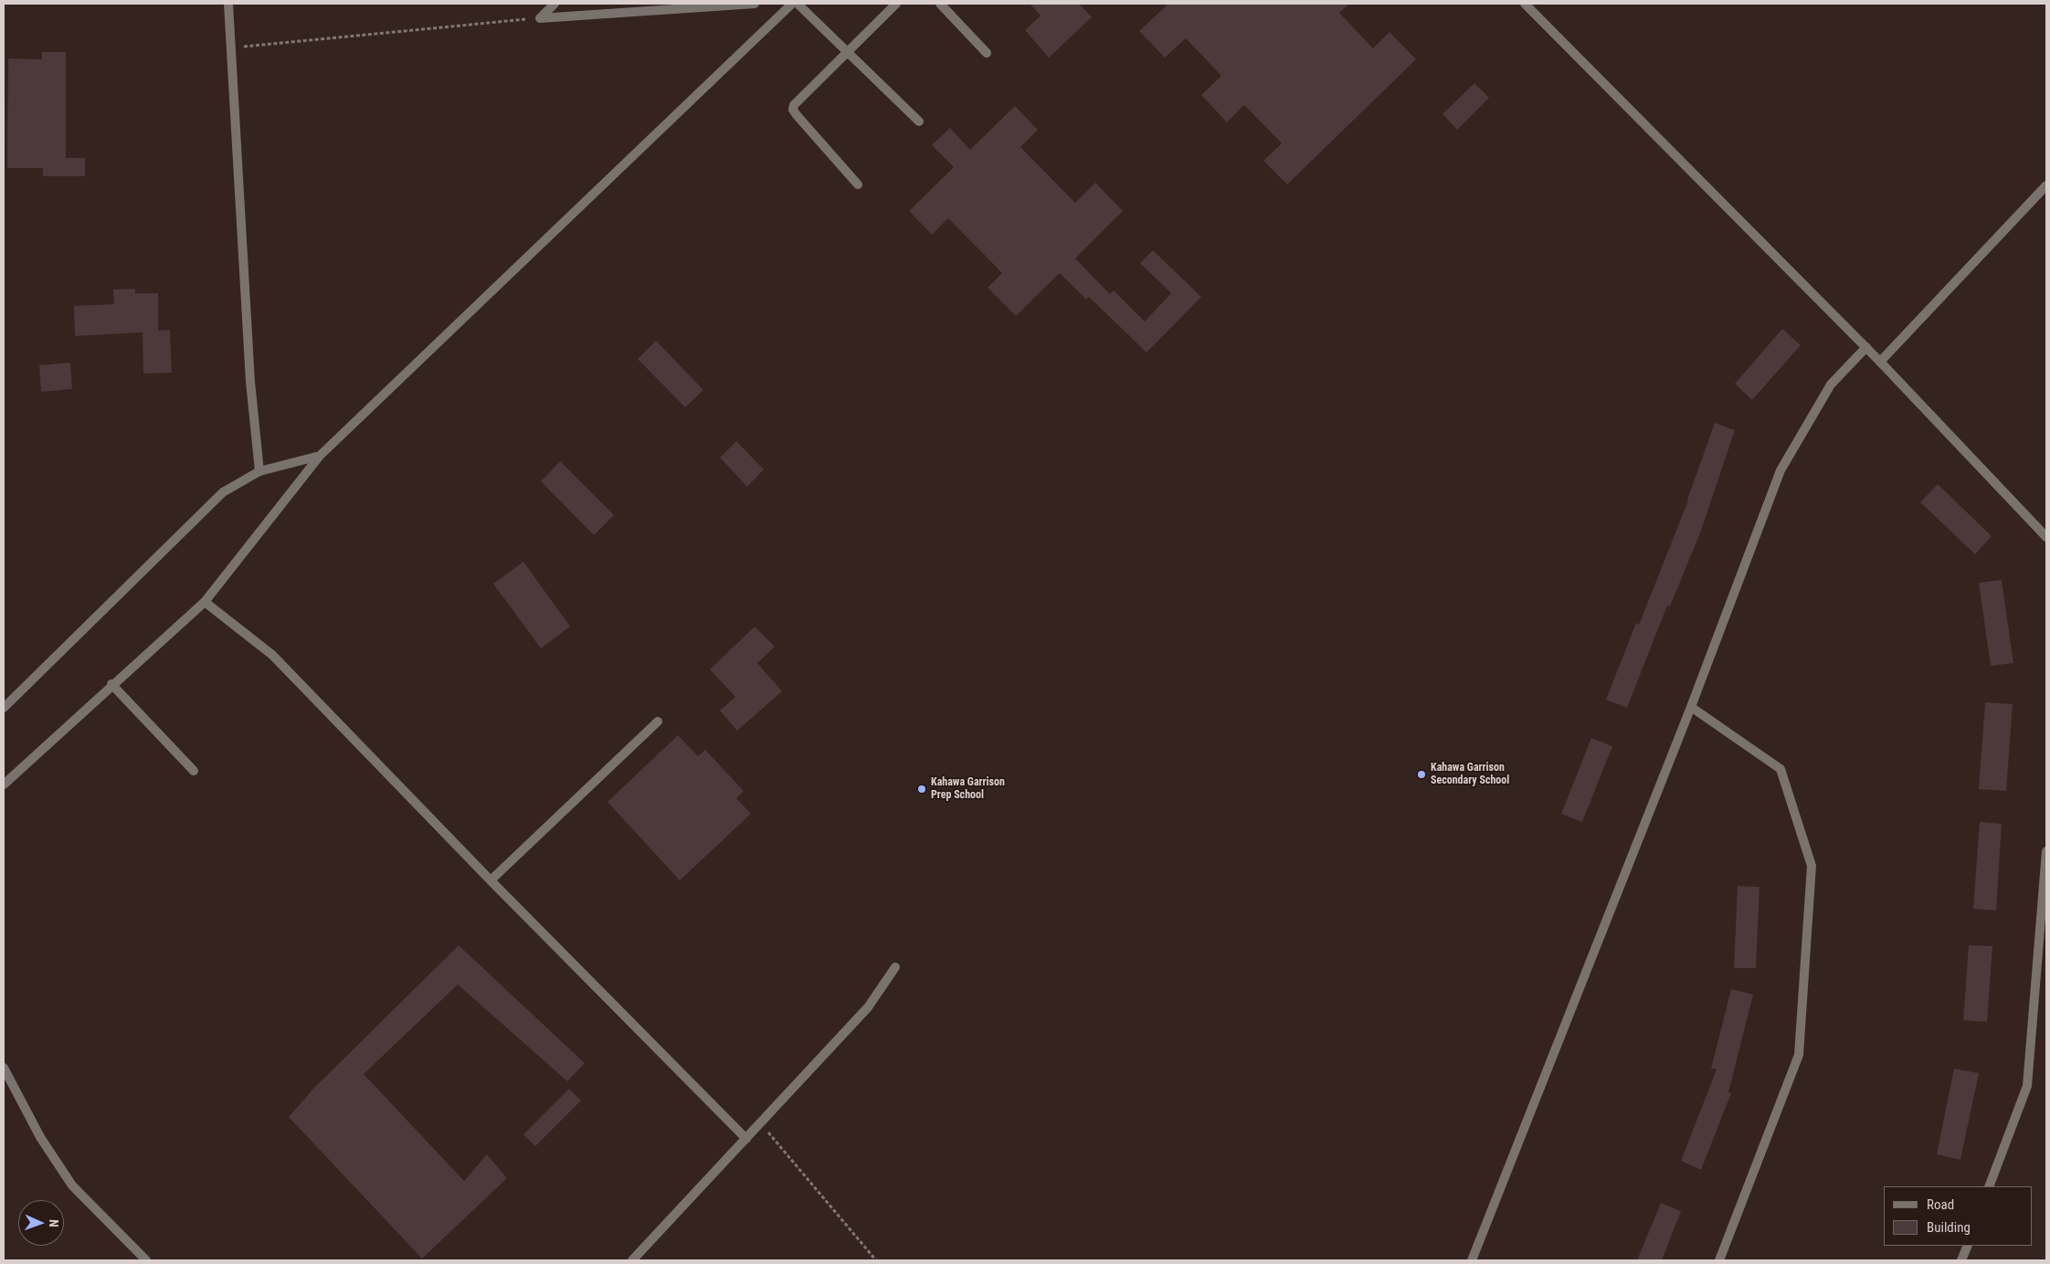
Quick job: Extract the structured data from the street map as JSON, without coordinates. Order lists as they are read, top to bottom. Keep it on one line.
{"places":["Kahawa Garrison Secondary School","Kahawa Garrison Prep School"],"legend":["Road","Building"],"north":"right"}
